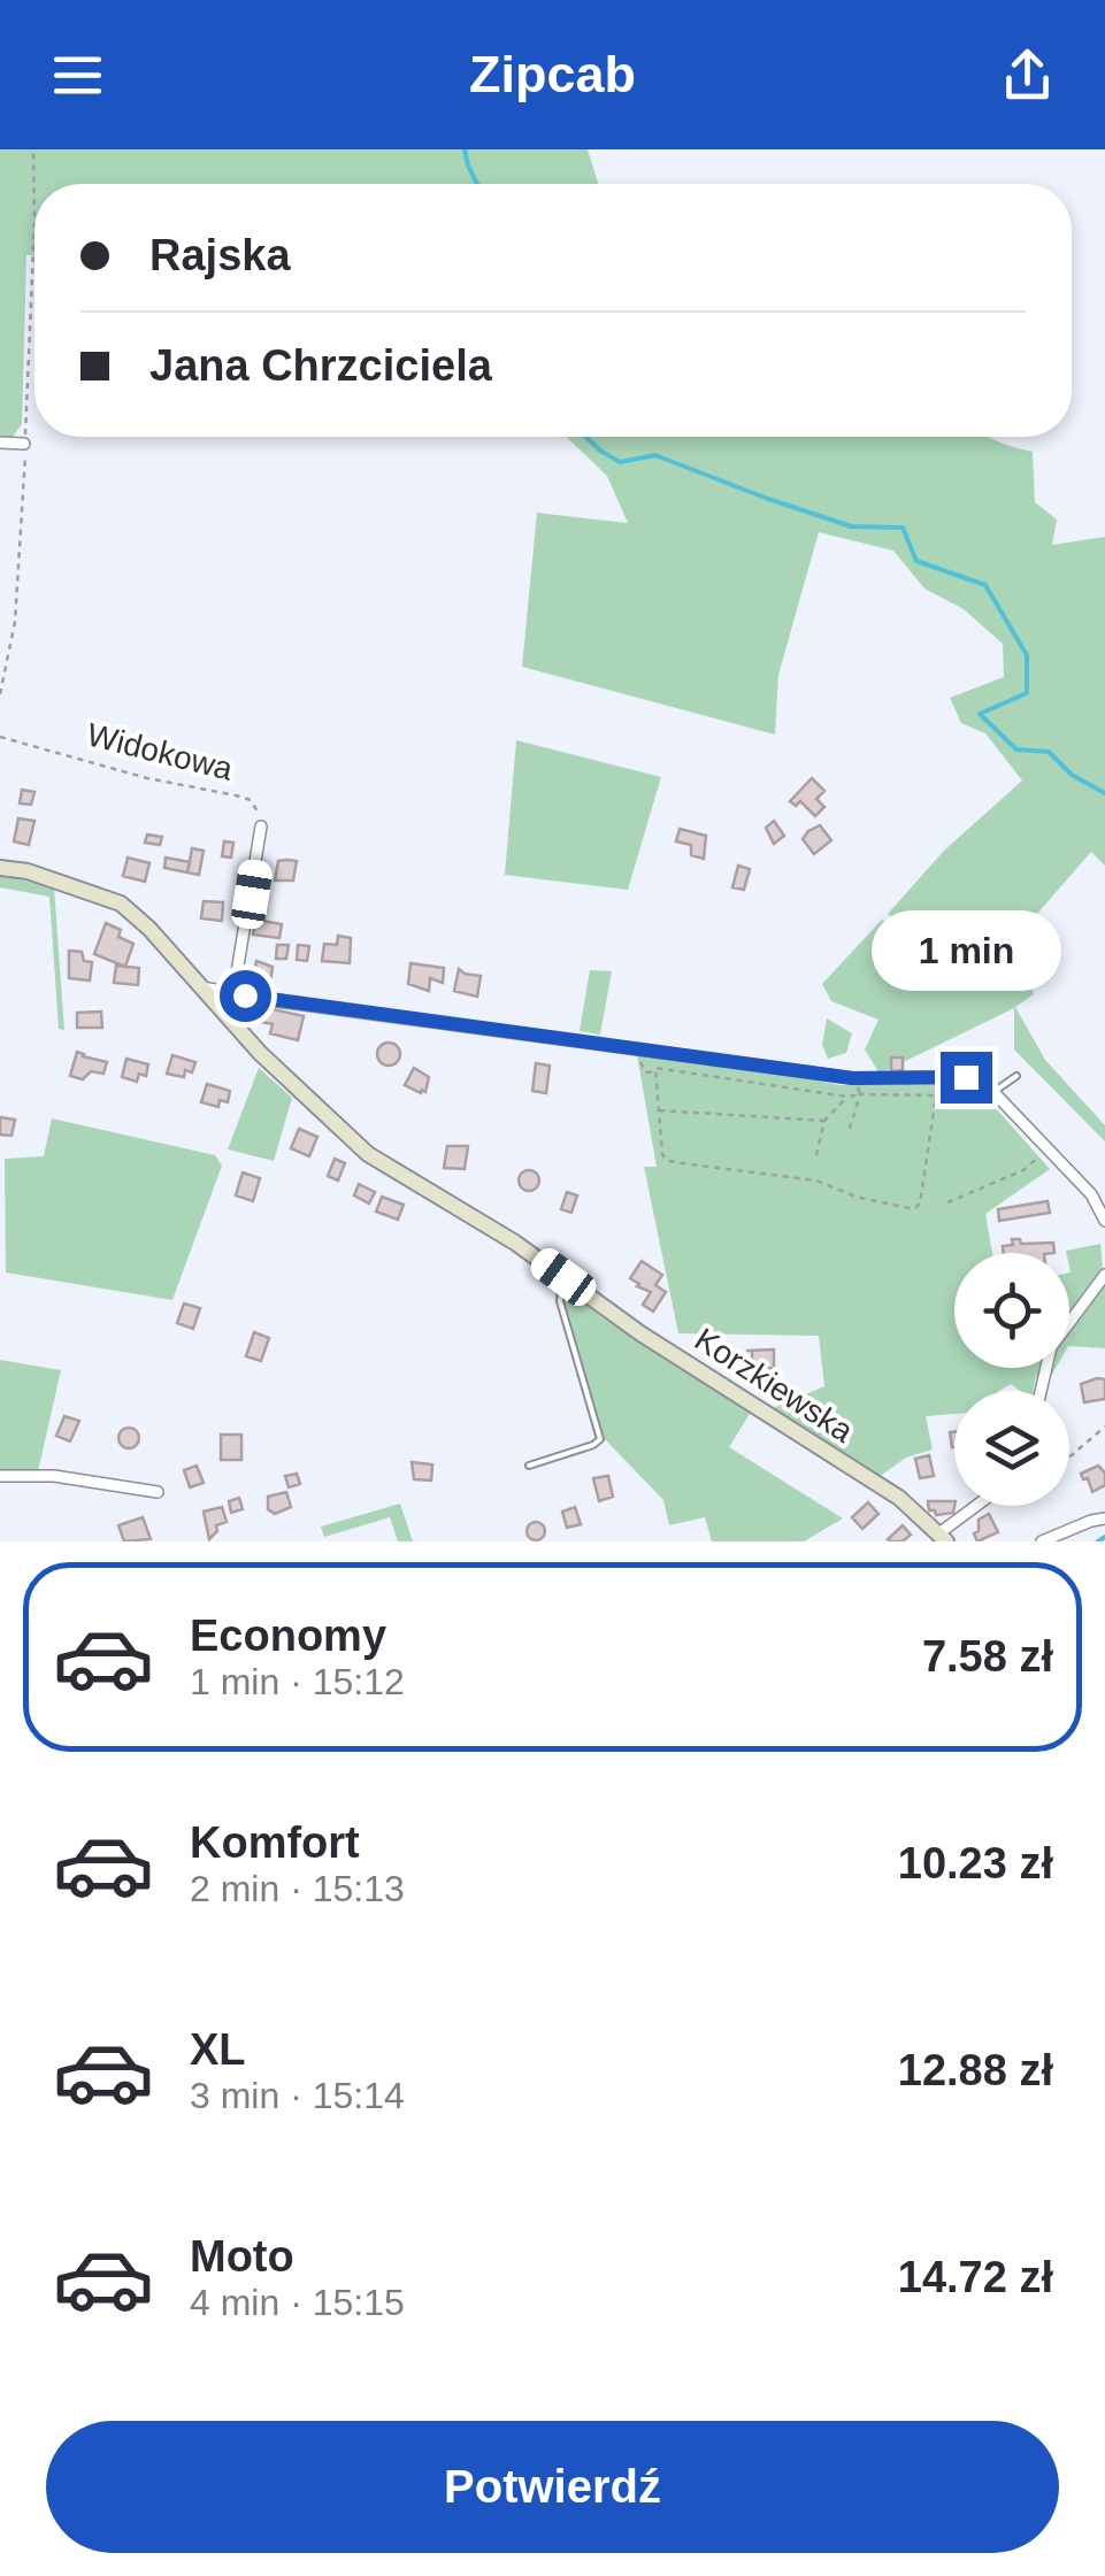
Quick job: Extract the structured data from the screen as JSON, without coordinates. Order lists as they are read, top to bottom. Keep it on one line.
{"streets":{"street":["Korzkiewska"],"path":["Widokowa"]},"page":{"header":"Zipcab","banner":["Rajska","Jana Chrzciciela"],"bubble":"1 min","list":[{"name":"Economy","note":"1 min · 15:12","value":"7.58 zł"},{"name":"Komfort","note":"2 min · 15:13","value":"10.23 zł"},{"name":"XL","note":"3 min · 15:14","value":"12.88 zł"},{"name":"Moto","note":"4 min · 15:15","value":"14.72 zł"}],"buttons":"Potwierdź"}}
